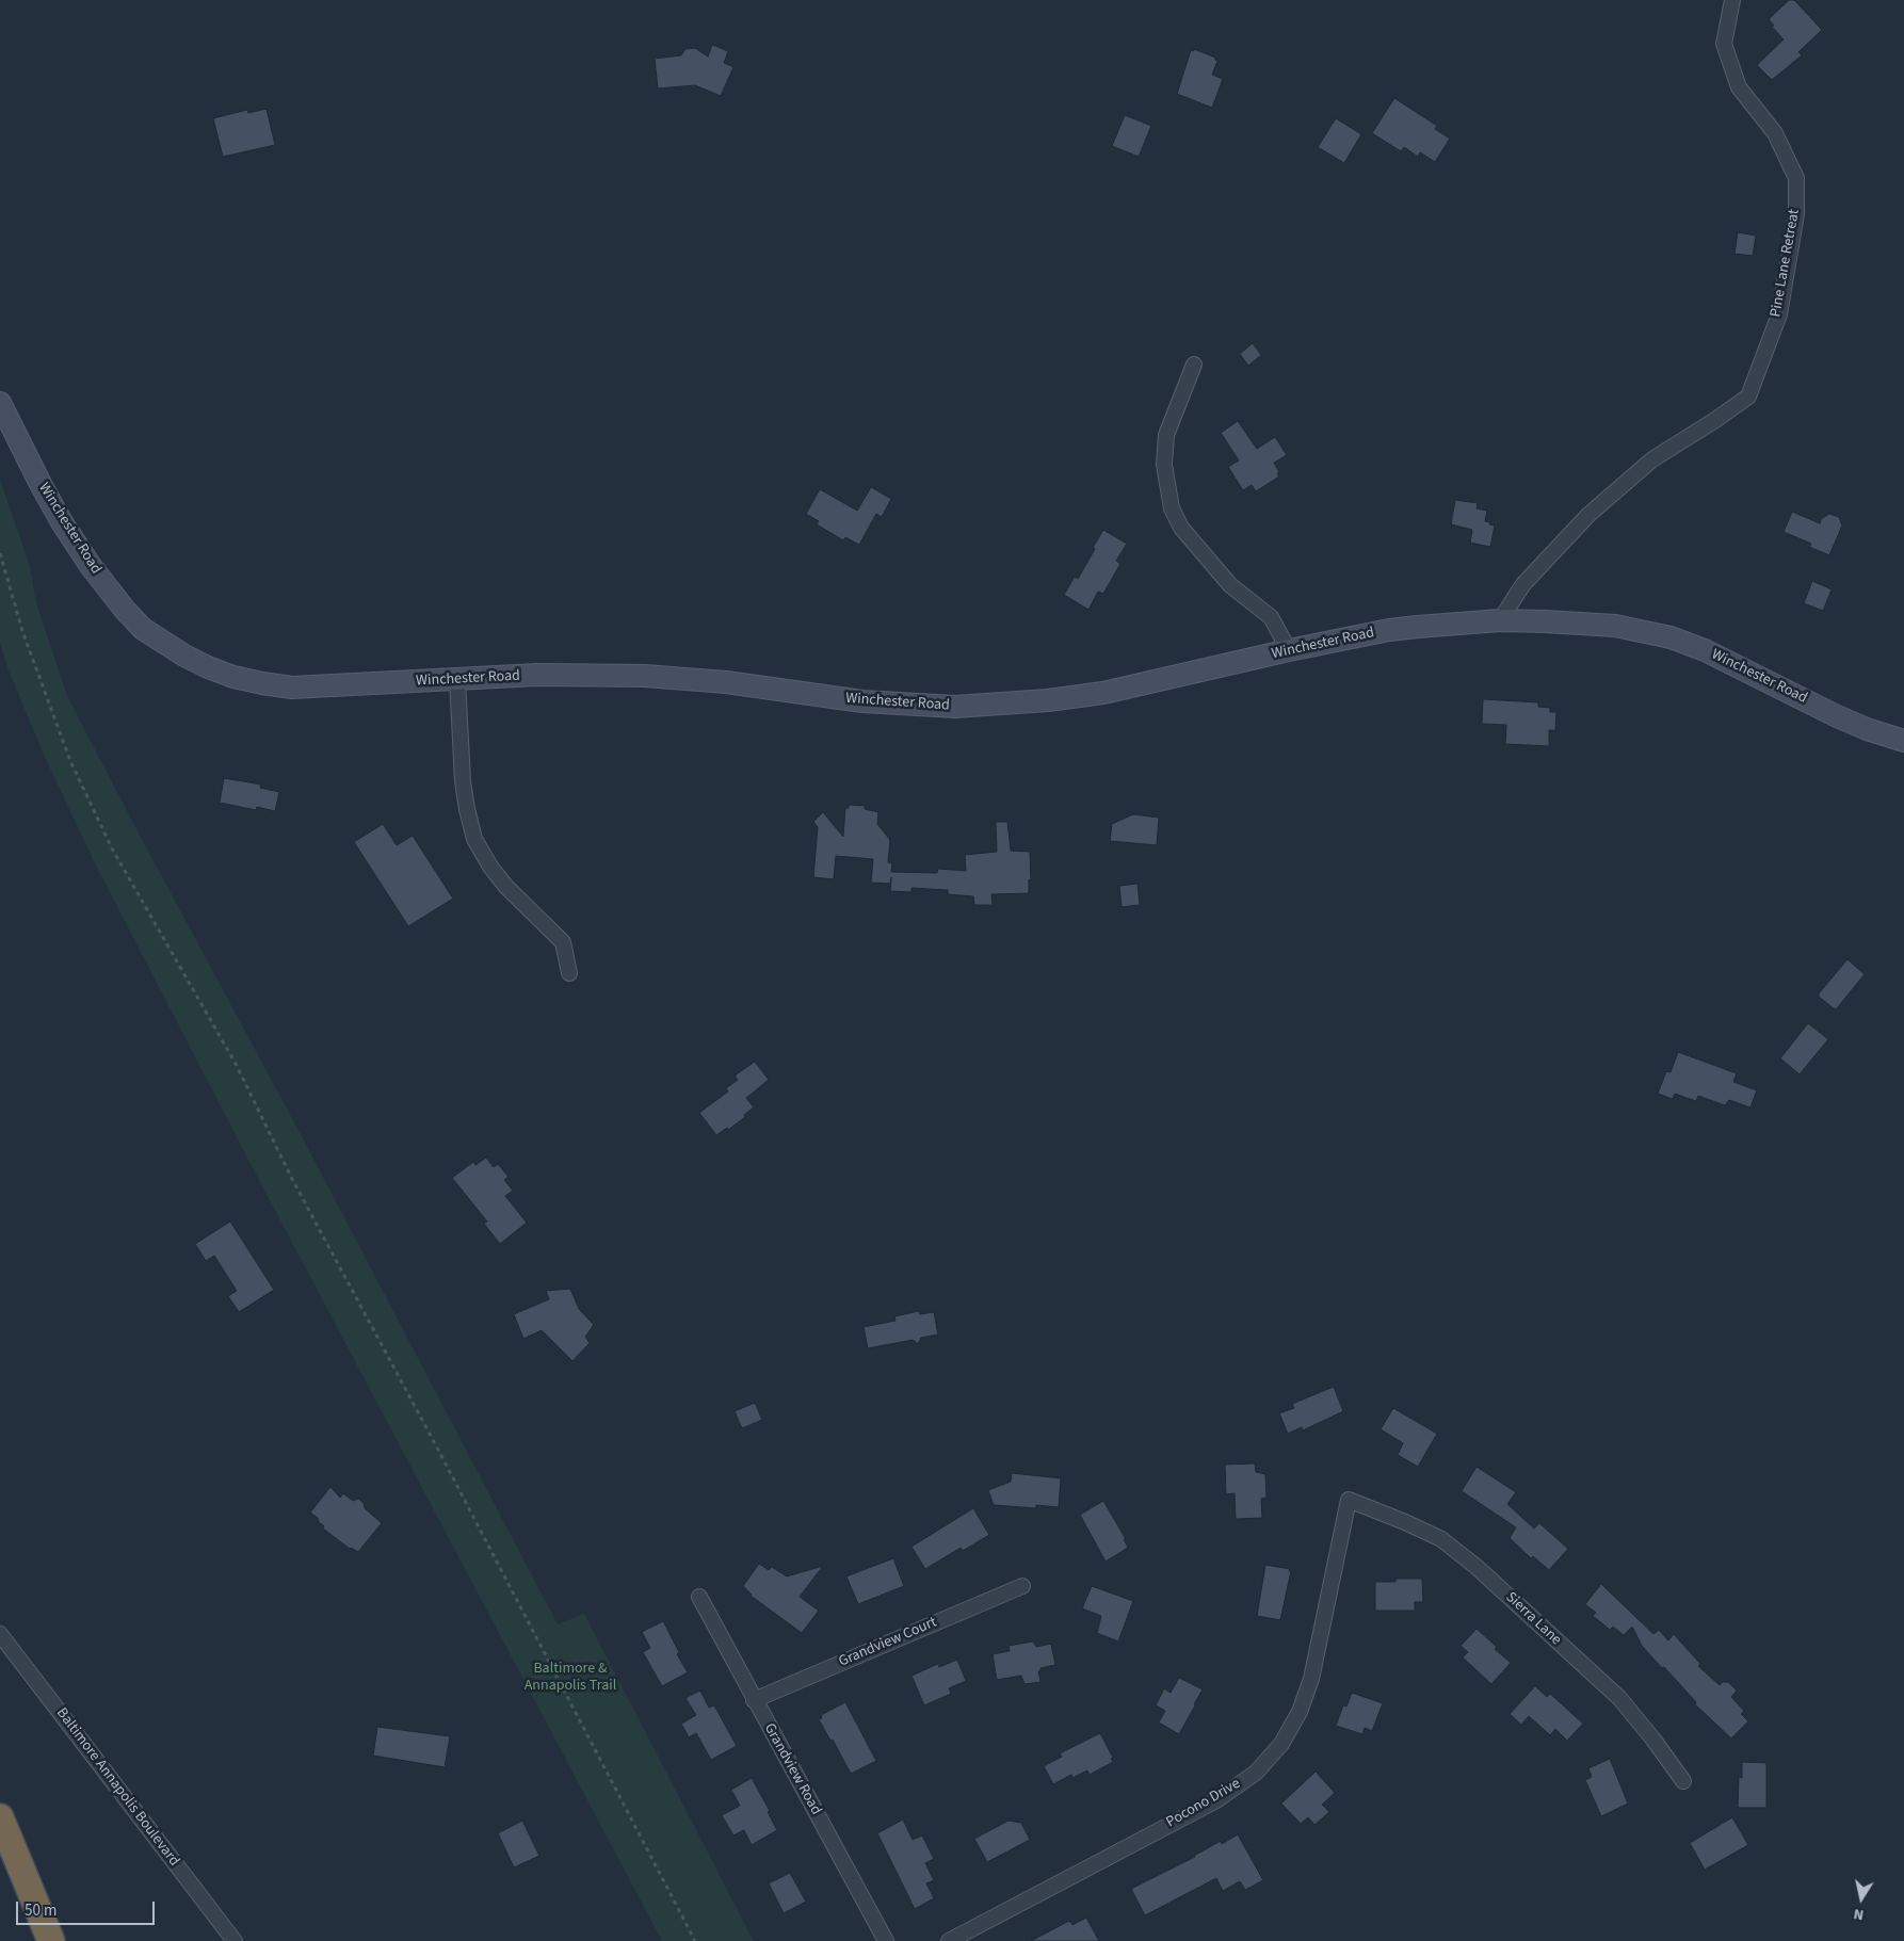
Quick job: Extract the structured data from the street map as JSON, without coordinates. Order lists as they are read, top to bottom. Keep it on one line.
{"streets":{"street":["Pine Lane Retreat","Winchester Road","Sierra Lane","Grandview Court","Grandview Road","Baltimore Annapolis Boulevard","Pocono Drive"]},"crossings":[["Pine Lane Retreat","Winchester Road"],["Sierra Lane","Pocono Drive"],["Grandview Court","Grandview Road"]],"parks":["Baltimore & Annapolis Trail"],"scale_bar":"50 m","north":"bottom"}
